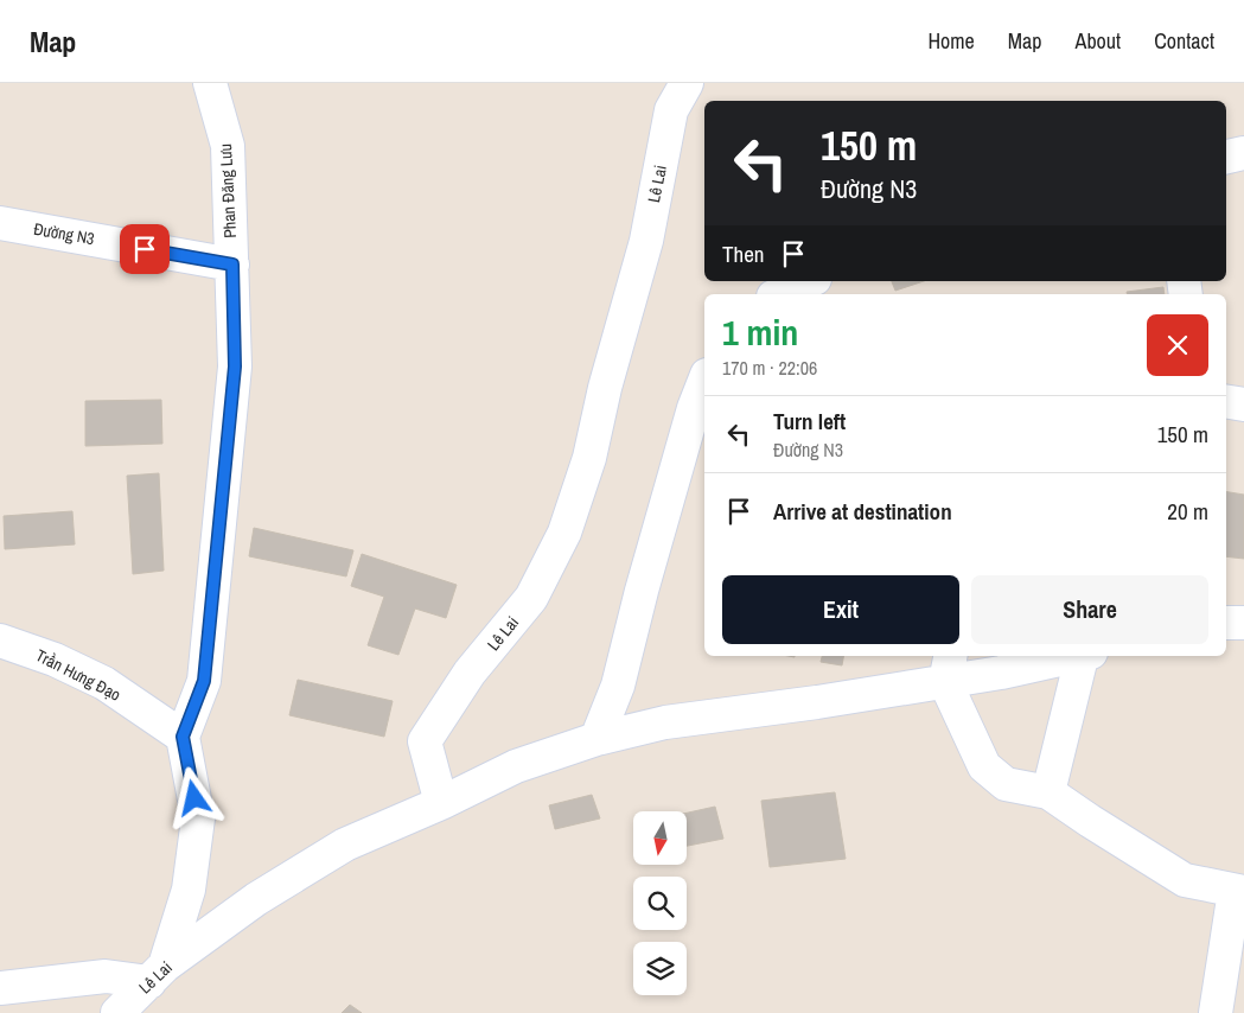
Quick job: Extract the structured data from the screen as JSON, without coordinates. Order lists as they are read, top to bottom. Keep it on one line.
{"streets":{"street":["Lê Lai","Phan Đăng Lưu","Đường N3","Trần Hưng Đạo"]},"crossings":[["Phan Đăng Lưu","Đường N3"],["Phan Đăng Lưu","Trần Hưng Đạo"]],"north":"bottom","page":{"header":"Map","nav":["Home","Map","About","Contact"],"turn":["150 m","Đường N3"],"then":"Then","heading":["1 min","170 m · 22:06"],"list":[{"name":"Turn left","note":"Đường N3","value":"150 m"},{"name":"Arrive at destination","value":"20 m"}],"buttons":["Exit","Share"]}}
